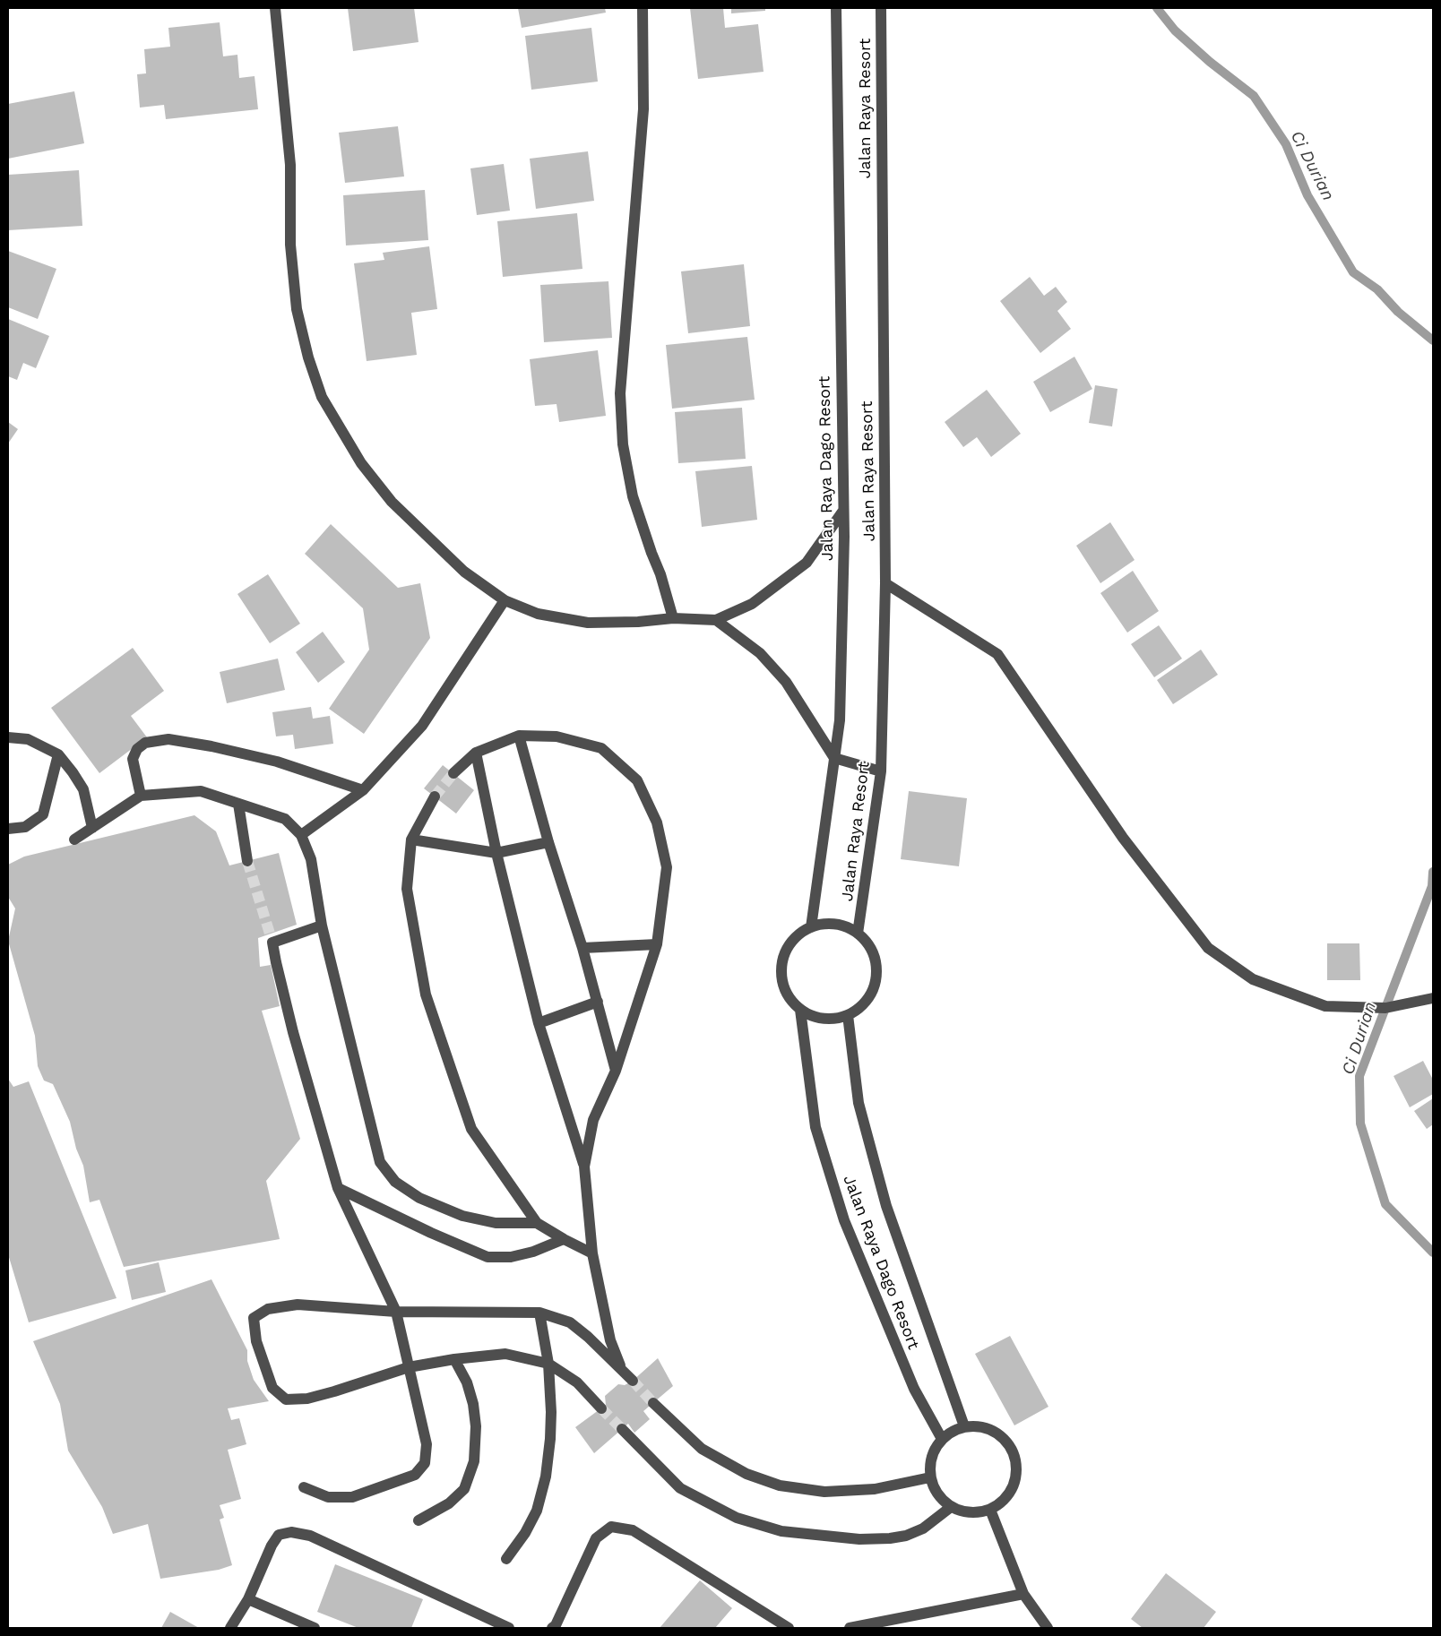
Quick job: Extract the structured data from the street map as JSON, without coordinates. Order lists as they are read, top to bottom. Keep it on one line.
{"streets":{"street":["Jalan Raya Resort","Jalan Raya Dago Resort"]},"crossings":[["Jalan Raya Resort","Jalan Raya Dago Resort"]],"water":["Ci Durian"]}
